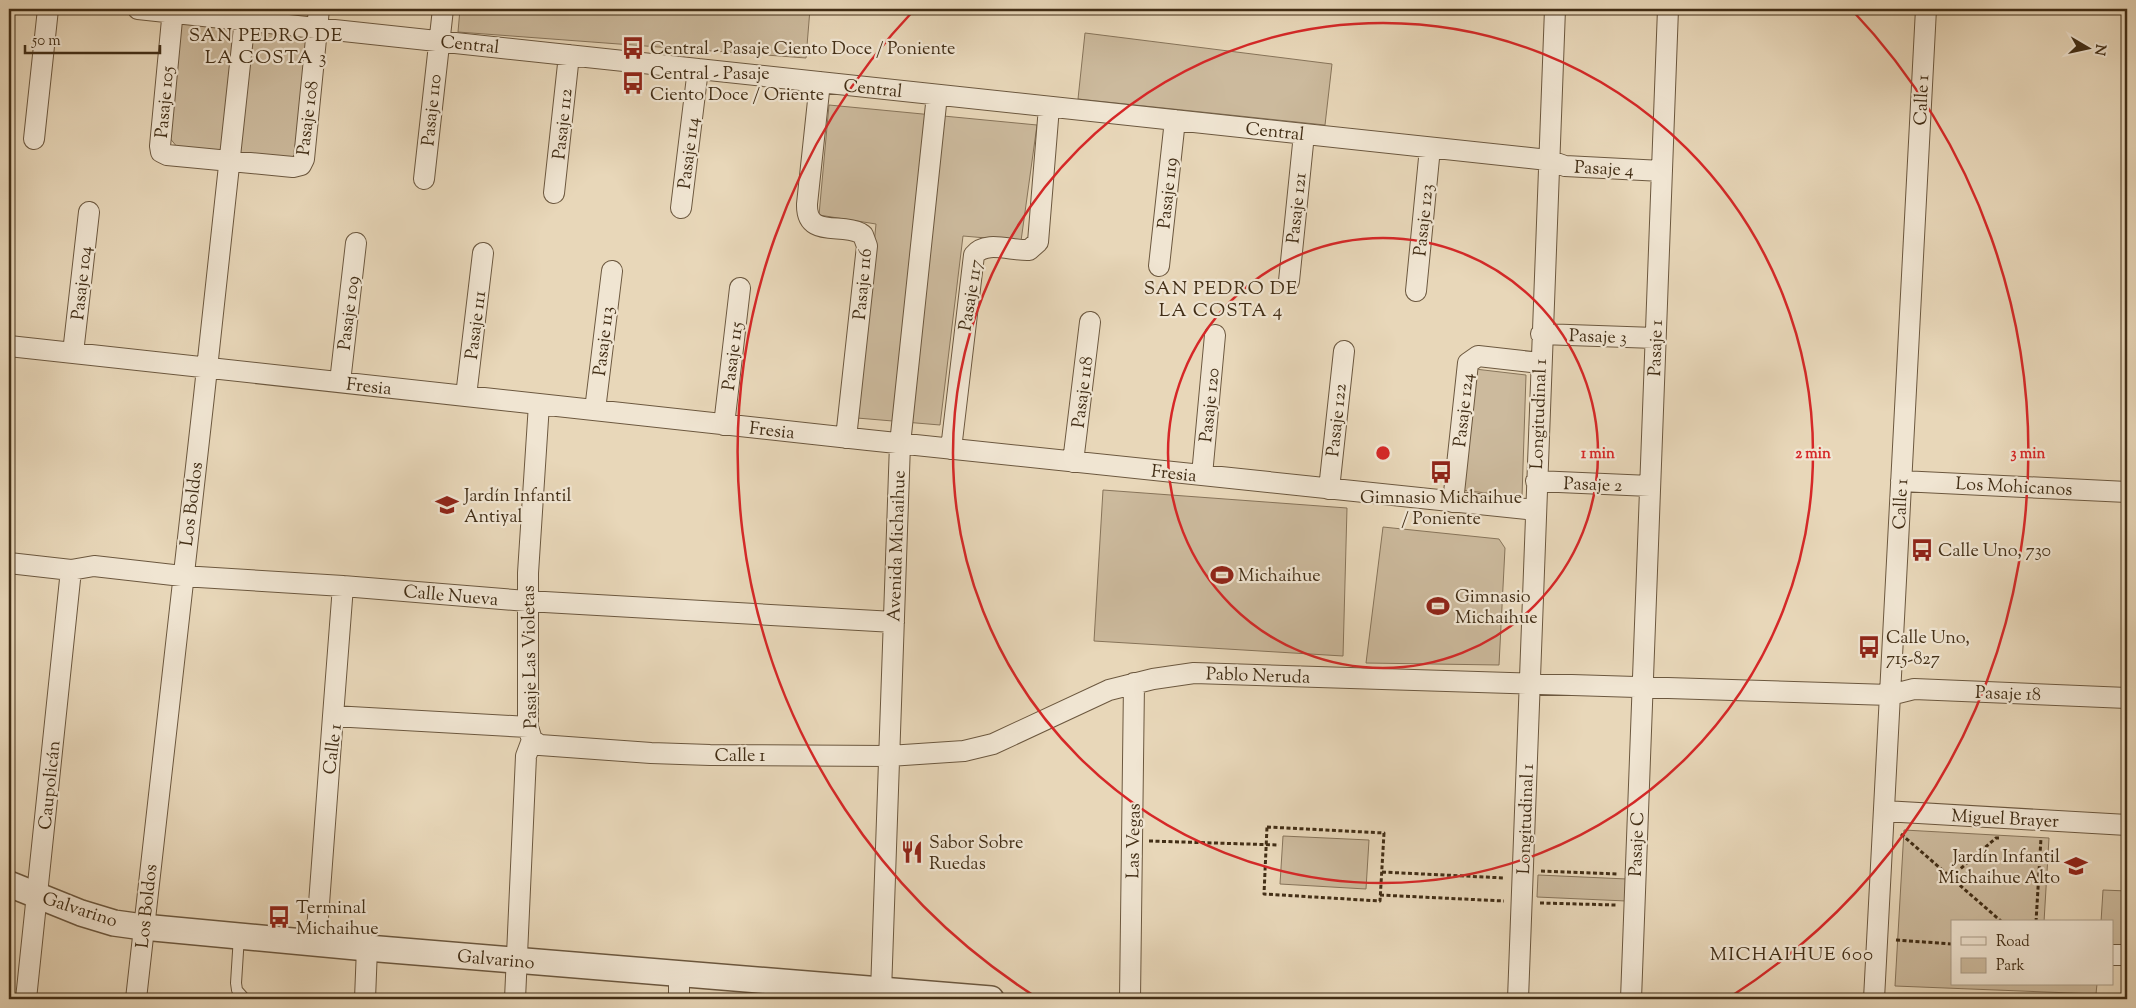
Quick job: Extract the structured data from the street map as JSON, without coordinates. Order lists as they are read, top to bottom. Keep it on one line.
{"streets":{"street":["Central","Calle 1","Pasaje 105","Pasaje 110","Pasaje 108","Pasaje 112","Pasaje 114","Pasaje 4","Pasaje 119","Pasaje 121","Pasaje 123","Pasaje 104","Pasaje 116","Pasaje 117","Pasaje 109","Pasaje 111","Pasaje 3","Pasaje 113","Pasaje 1","Pasaje 115","Fresia","Pasaje 118","Pasaje 120","Pasaje 124","Longitudinal 1","Pasaje 122","Pasaje 2","Los Mohicanos","Los Boldos","Avenida Michaihue","Calle Nueva","Pasaje Las Violetas","Pablo Neruda","Pasaje 18","Caupolicán","Miguel Brayer","Las Vegas","Pasaje C","Galvarino"]},"crossings":[["Central","Pasaje 105"],["Central","Pasaje 110"],["Central","Pasaje 108"],["Central","Pasaje 112"],["Central","Pasaje 114"],["Central","Pasaje 4"],["Central","Pasaje 119"],["Central","Pasaje 121"],["Central","Pasaje 123"],["Central","Pasaje 116"],["Central","Pasaje 117"],["Central","Longitudinal 1"],["Central","Los Boldos"],["Central","Avenida Michaihue"],["Calle 1","Los Mohicanos"],["Calle 1","Avenida Michaihue"],["Calle 1","Pasaje Las Violetas"],["Calle 1","Pablo Neruda"],["Calle 1","Pasaje 18"],["Calle 1","Miguel Brayer"],["Calle 1","Galvarino"],["Pasaje 105","Pasaje 108"],["Pasaje 105","Los Boldos"],["Pasaje 108","Los Boldos"],["Pasaje 4","Pasaje 1"],["Pasaje 4","Longitudinal 1"],["Pasaje 104","Fresia"],["Pasaje 116","Fresia"],["Pasaje 117","Fresia"],["Pasaje 109","Fresia"],["Pasaje 111","Fresia"],["Pasaje 3","Pasaje 1"],["Pasaje 3","Longitudinal 1"],["Pasaje 113","Fresia"],["Pasaje 1","Pasaje 2"],["Pasaje 1","Pablo Neruda"],["Pasaje 1","Pasaje 18"],["Pasaje 1","Pasaje C"],["Pasaje 115","Fresia"],["Fresia","Pasaje 118"],["Fresia","Pasaje 120"],["Fresia","Pasaje 124"],["Fresia","Longitudinal 1"],["Fresia","Pasaje 122"],["Fresia","Los Boldos"],["Fresia","Avenida Michaihue"],["Fresia","Pasaje Las Violetas"],["Pasaje 124","Longitudinal 1"],["Longitudinal 1","Pasaje 2"],["Longitudinal 1","Pablo Neruda"],["Los Boldos","Calle Nueva"],["Los Boldos","Galvarino"],["Avenida Michaihue","Calle Nueva"],["Avenida Michaihue","Pablo Neruda"],["Avenida Michaihue","Galvarino"],["Calle Nueva","Pasaje Las Violetas"],["Calle Nueva","Caupolicán"],["Pasaje Las Violetas","Galvarino"],["Pablo Neruda","Pasaje 18"],["Pablo Neruda","Las Vegas"],["Pablo Neruda","Pasaje C"],["Pasaje 18","Pasaje C"],["Caupolicán","Galvarino"]],"districts":["SAN PEDRO DE LA COSTA 3","SAN PEDRO DE LA COSTA 4","MICHAIHUE 600"],"places":{"bus stop":["Central - Pasaje Ciento Doce / Poniente","Central - Pasaje Ciento Doce / Oriente","Gimnasio Michaihue / Poniente","Calle Uno, 730","Calle Uno, 715-827","Terminal Michaihue"],"school or university":["Jardín Infantil Antiyal","Jardín Infantil Michaihue Alto"],"sports":["Michaihue","Gimnasio Michaihue"],"restaurant":["Sabor Sobre Ruedas"]},"legend":["Road","Park"],"scale_bar":"50 m","north":"right","rings":["1 min","2 min","3 min"]}
